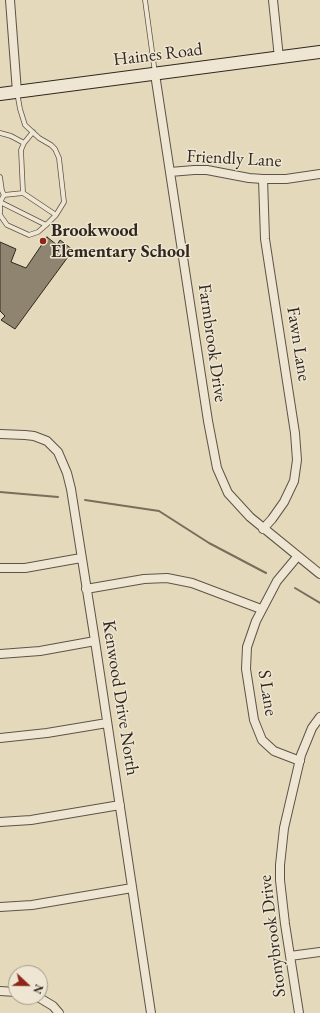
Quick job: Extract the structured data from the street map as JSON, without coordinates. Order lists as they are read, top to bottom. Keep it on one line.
{"streets":{"street":["Haines Road","Friendly Lane","Farmbrook Drive","Fawn Lane","S Lane","Kenwood Drive North","Stonybrook Drive"]},"crossings":[["Haines Road","Farmbrook Drive"],["Friendly Lane","Farmbrook Drive"],["Friendly Lane","Fawn Lane"],["Farmbrook Drive","Fawn Lane"],["Farmbrook Drive","S Lane"],["S Lane","Stonybrook Drive"]],"places":["Brookwood Elementary School"],"north":"right"}
